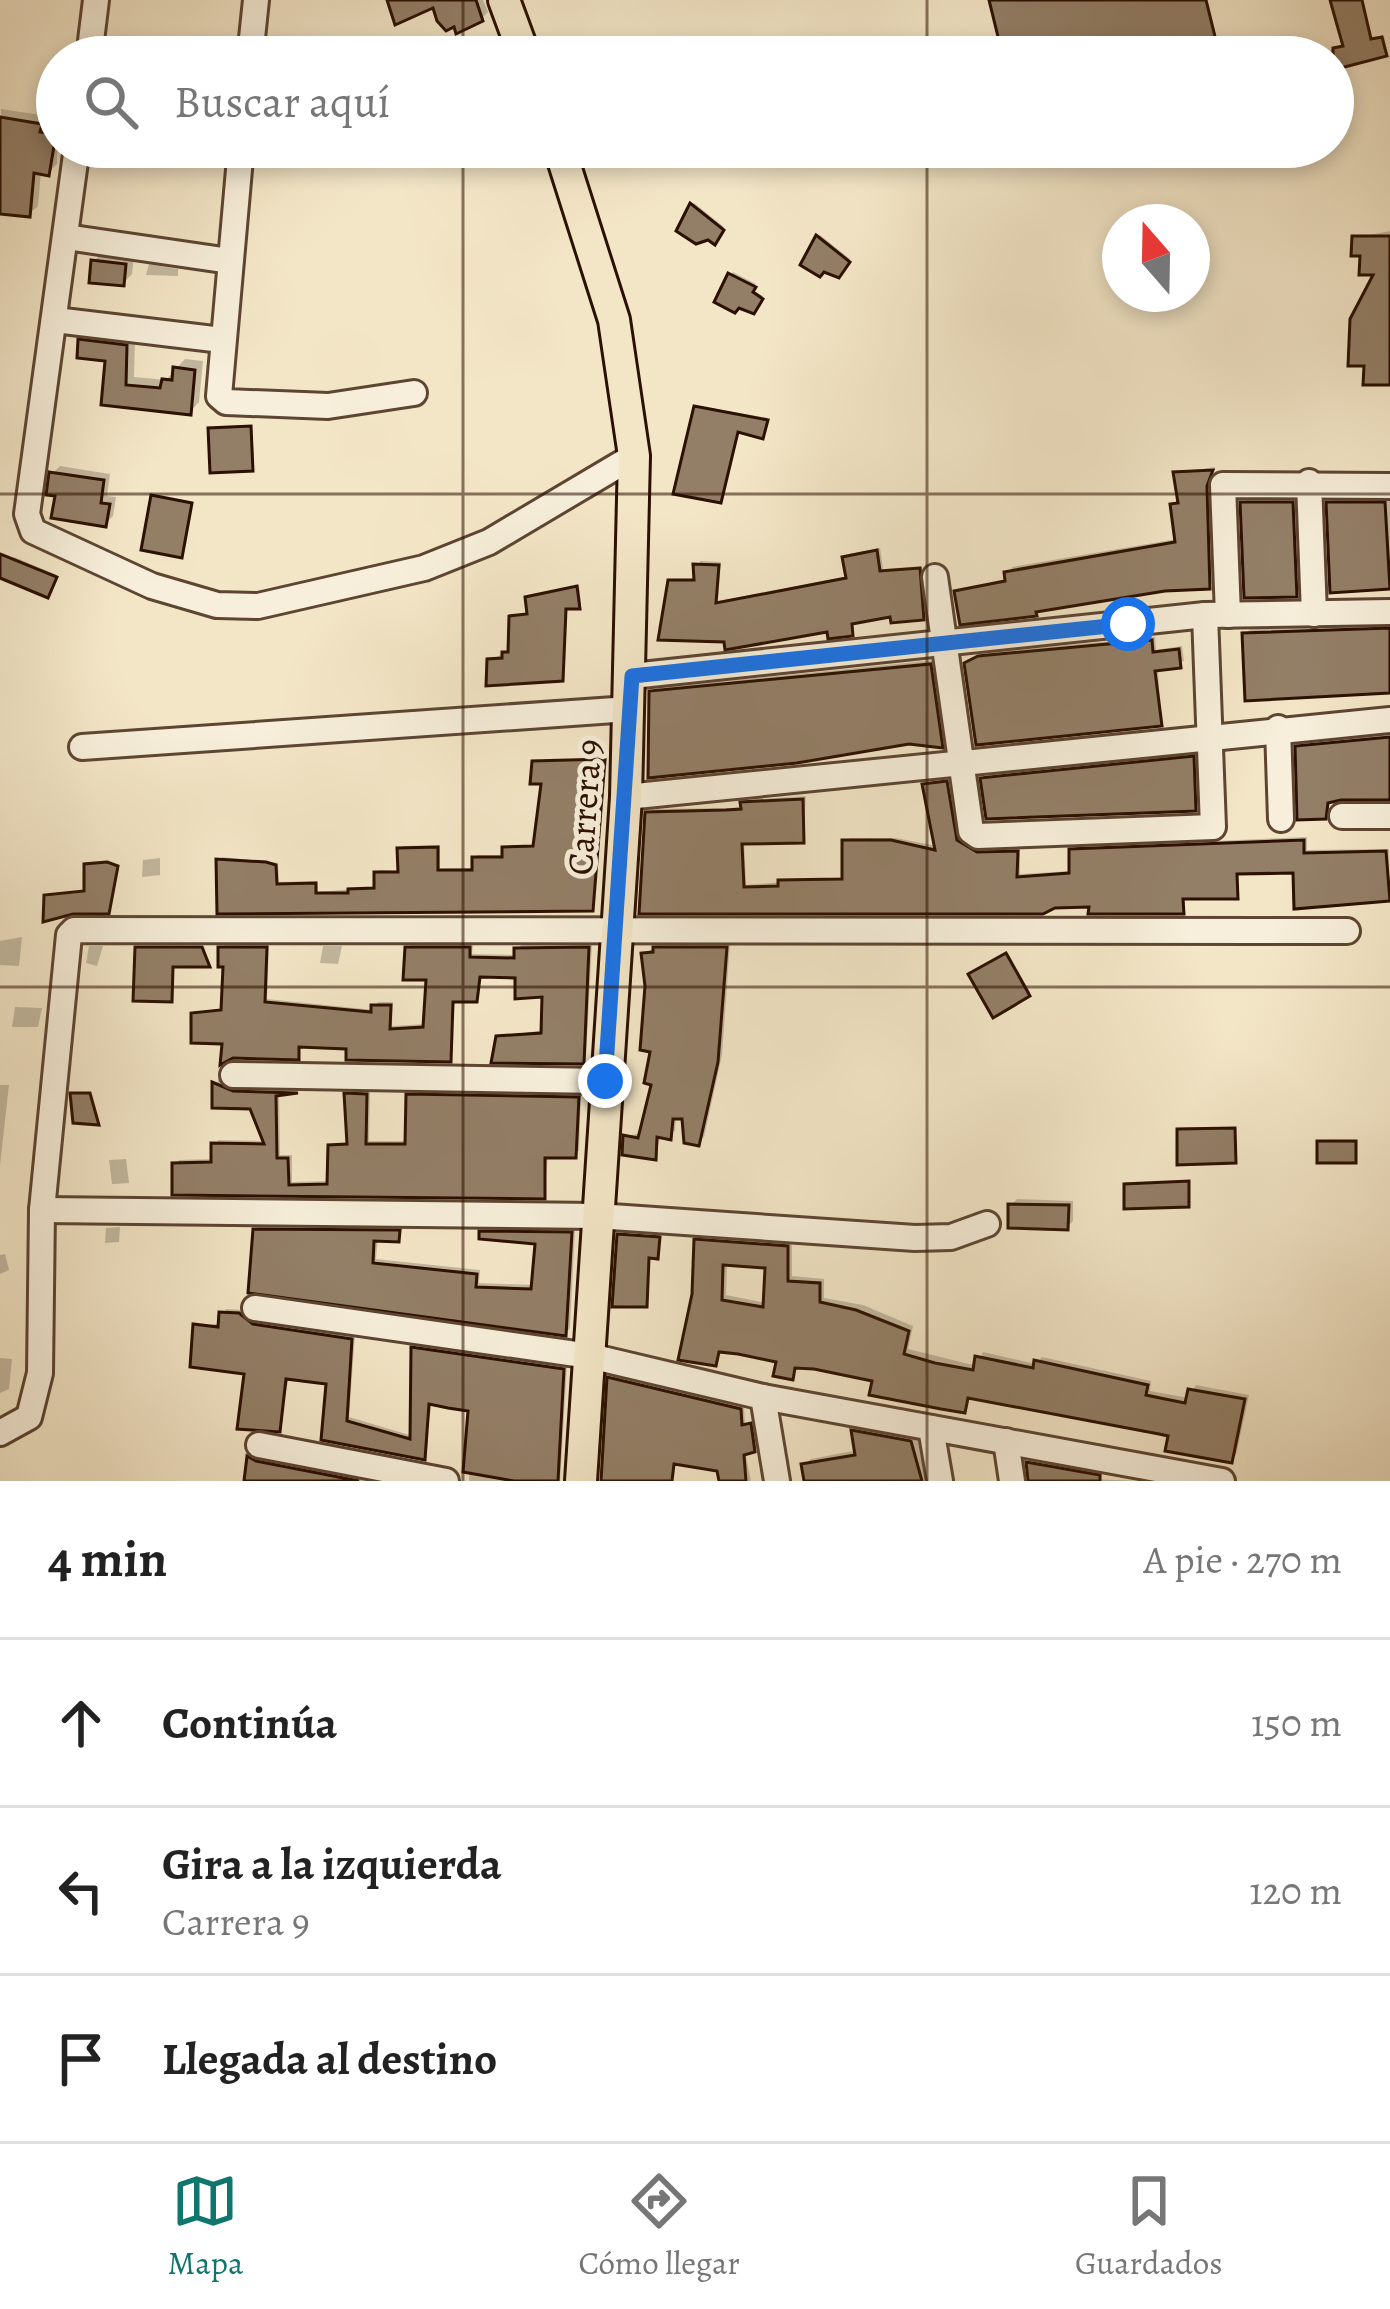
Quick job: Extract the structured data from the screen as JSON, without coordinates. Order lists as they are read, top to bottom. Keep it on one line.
{"streets":{"main road":["Carrera 9"]},"north":"top","page":{"search":"Buscar aquí","heading":["4 min","A pie · 270 m"],"list":[["Continúa","150 m"],["Gira a la izquierda","Carrera 9","120 m"],"Llegada al destino"],"nav":["Mapa","Cómo llegar","Guardados"]}}
